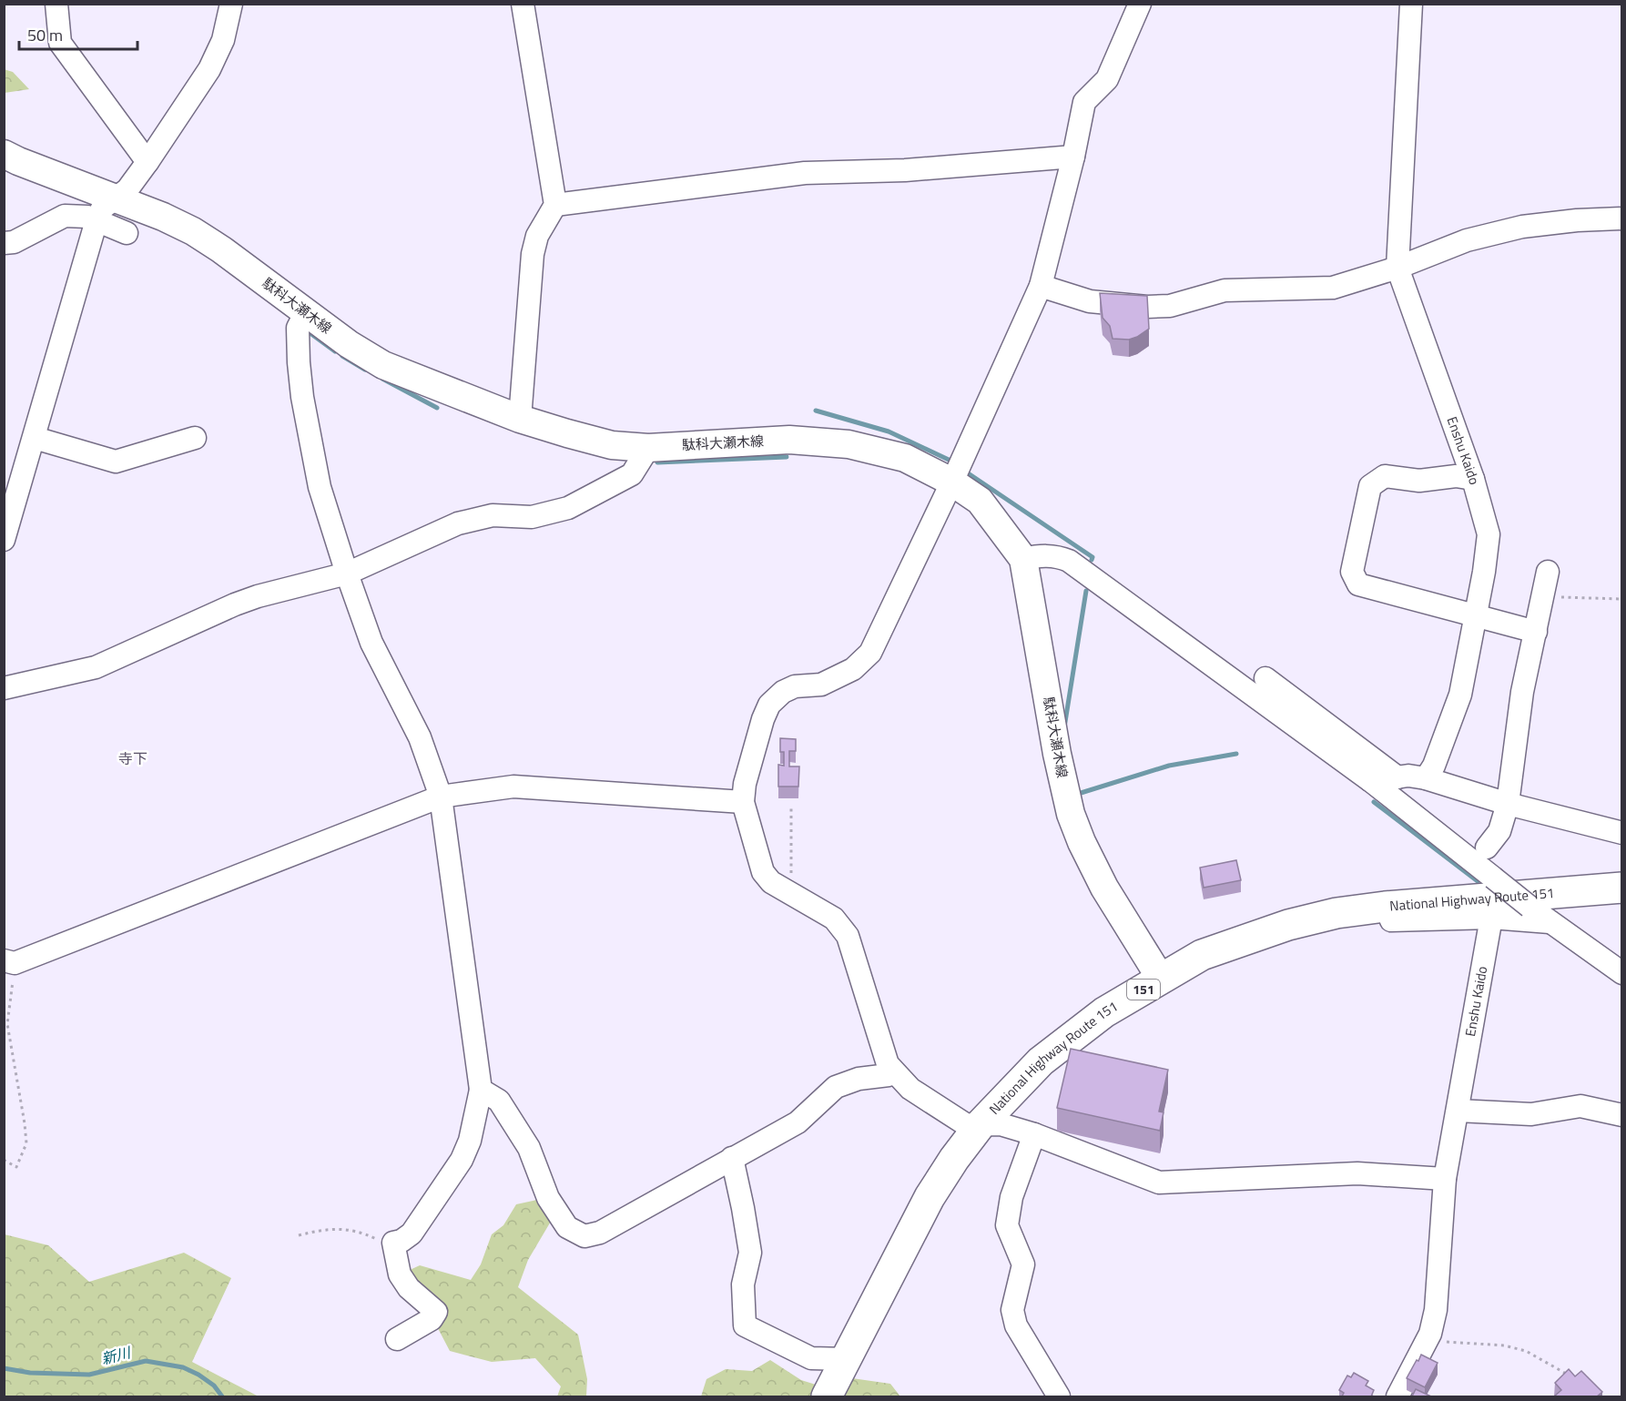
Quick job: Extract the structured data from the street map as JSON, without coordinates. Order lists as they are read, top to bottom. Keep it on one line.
{"streets":{"highway":["National Highway Route 151","151"],"main road":["駄科大瀬木線"],"street":["Enshu Kaido"]},"crossings":[["駄科大瀬木線","National Highway Route 151"]],"districts":["寺下"],"water":["新川"],"scale_bar":"50 m"}
